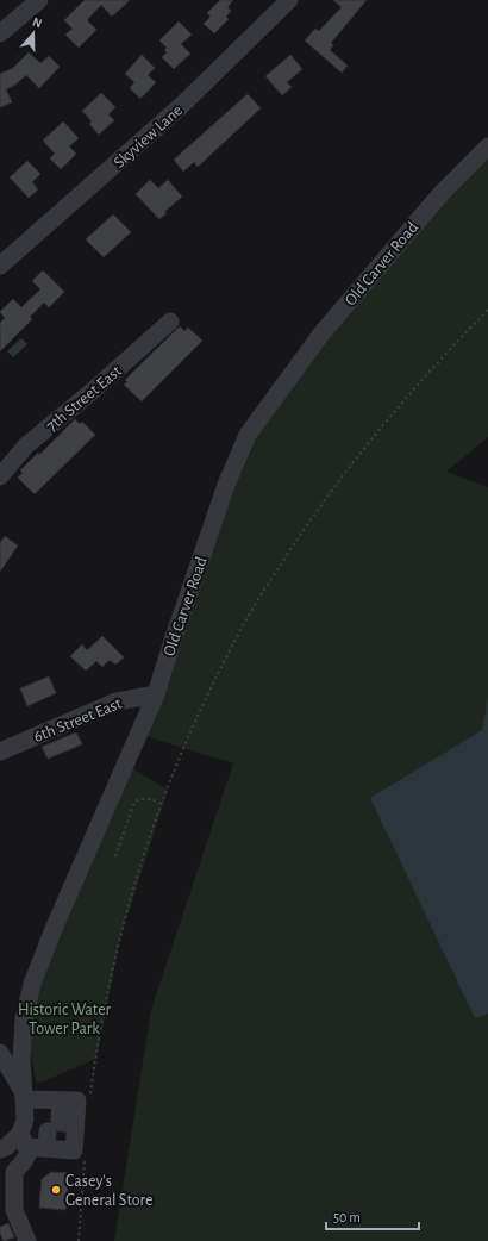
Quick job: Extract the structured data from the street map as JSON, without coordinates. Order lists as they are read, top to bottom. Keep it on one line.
{"streets":{"street":["Skyview Lane","Old Carver Road","7th Street East","6th Street East"]},"crossings":[["Old Carver Road","6th Street East"]],"parks":["Historic Water Tower Park"],"places":["Casey's General Store"],"scale_bar":"50 m","north":"top"}
